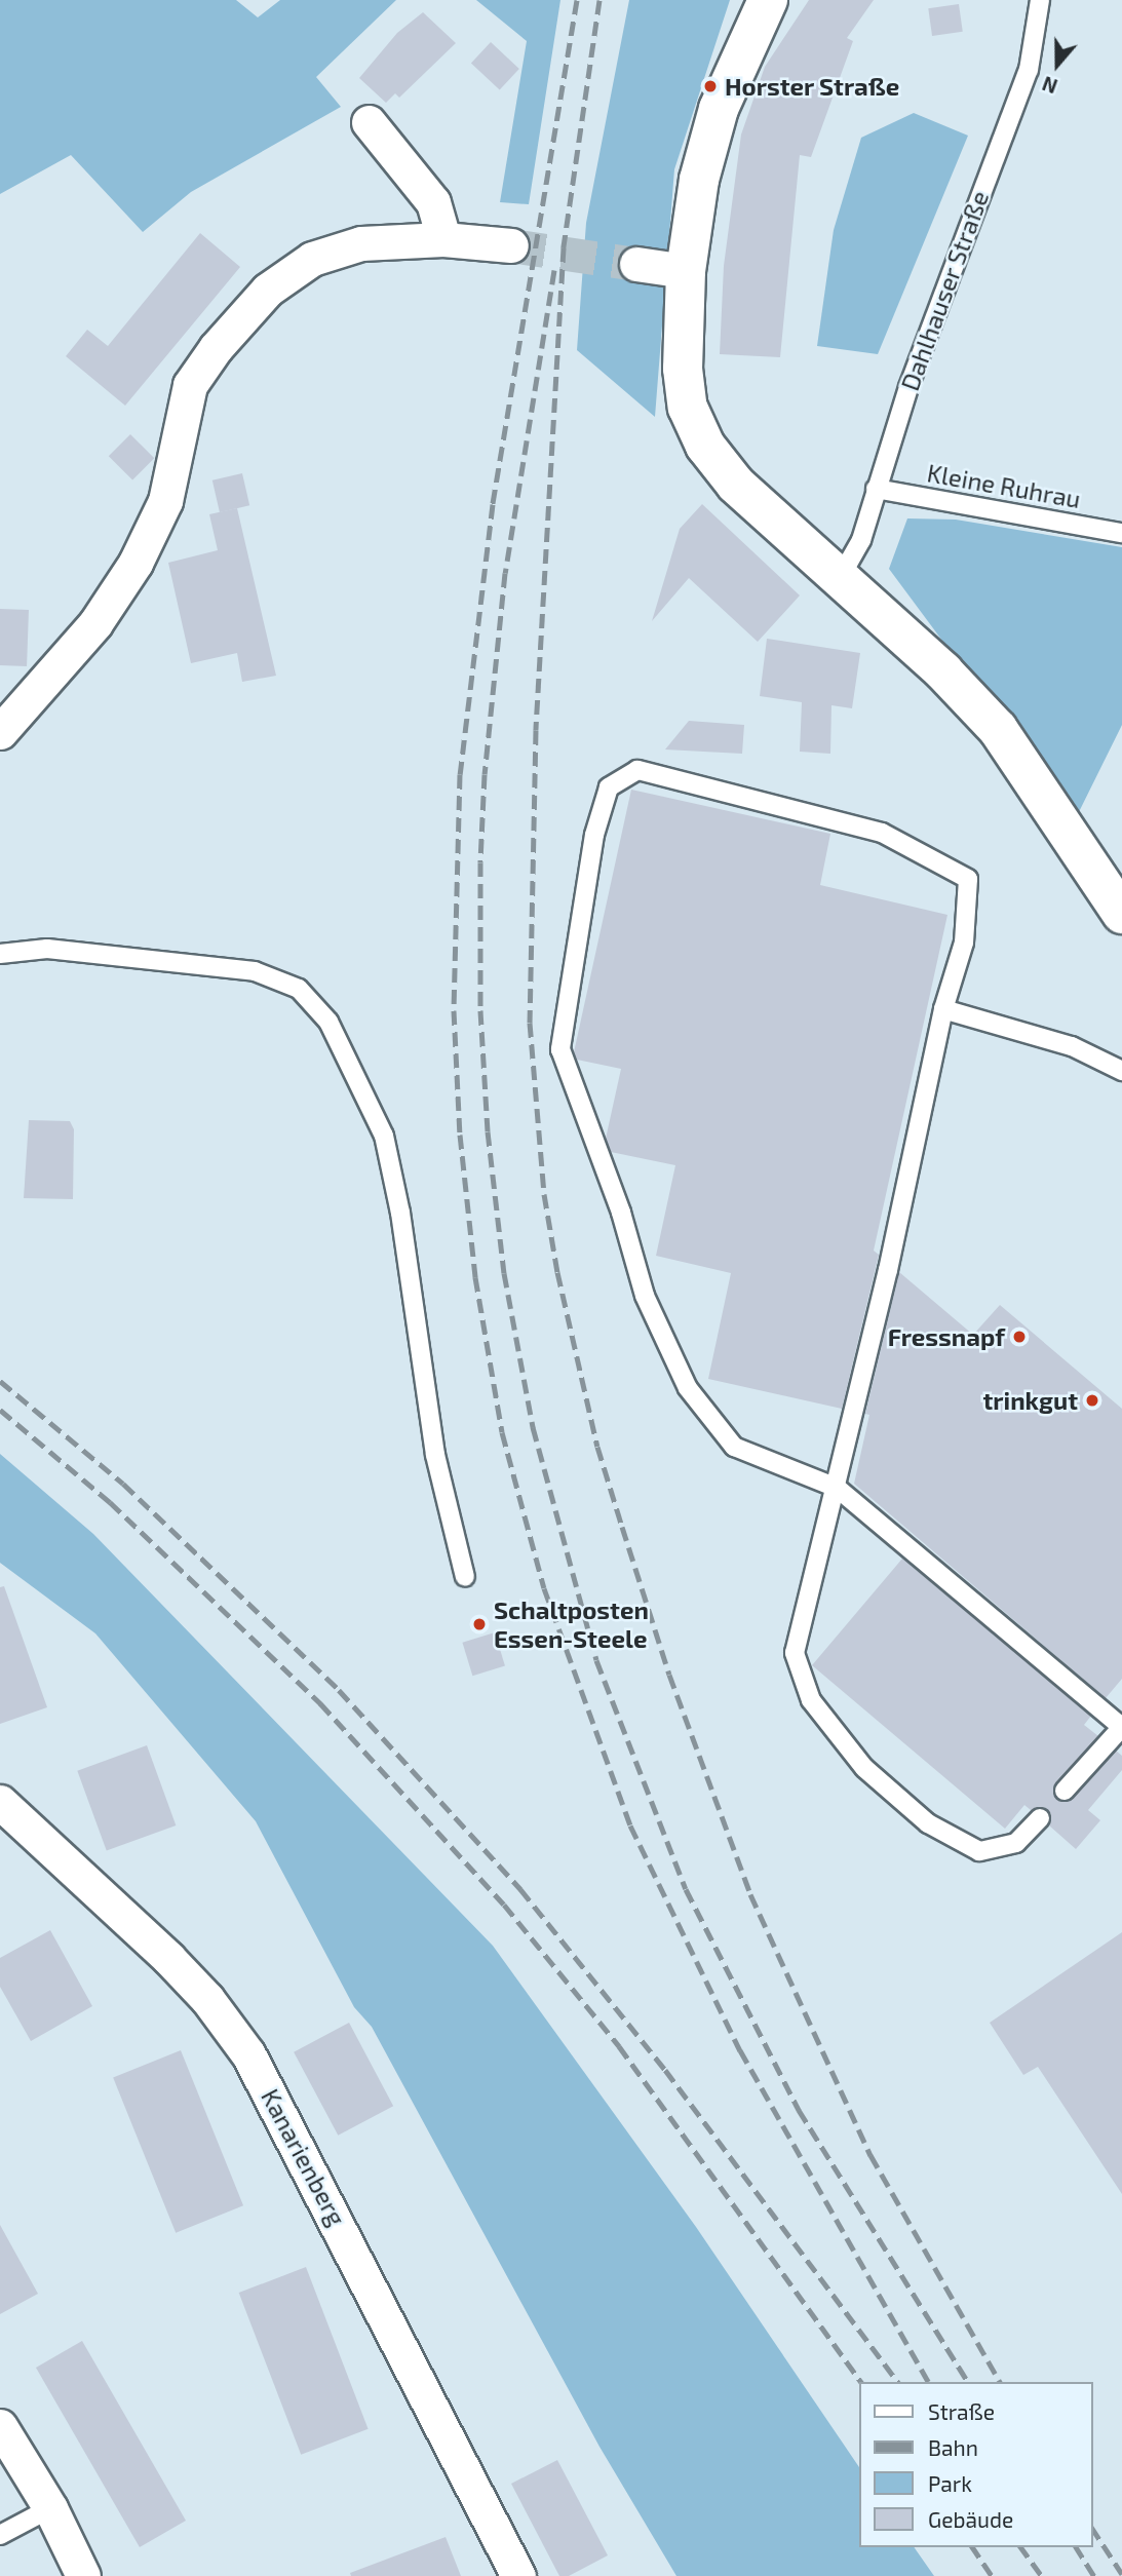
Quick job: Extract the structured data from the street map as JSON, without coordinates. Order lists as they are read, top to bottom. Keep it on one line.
{"streets":{"street":["Kanarienberg"],"lane":["Dahlhauser Straße","Kleine Ruhrau"]},"crossings":[["Dahlhauser Straße","Kleine Ruhrau"]],"places":["Horster Straße","Fressnapf","trinkgut","Schaltposten Essen-Steele"],"legend":["Straße","Bahn","Park","Gebäude"],"north":"bottom"}
